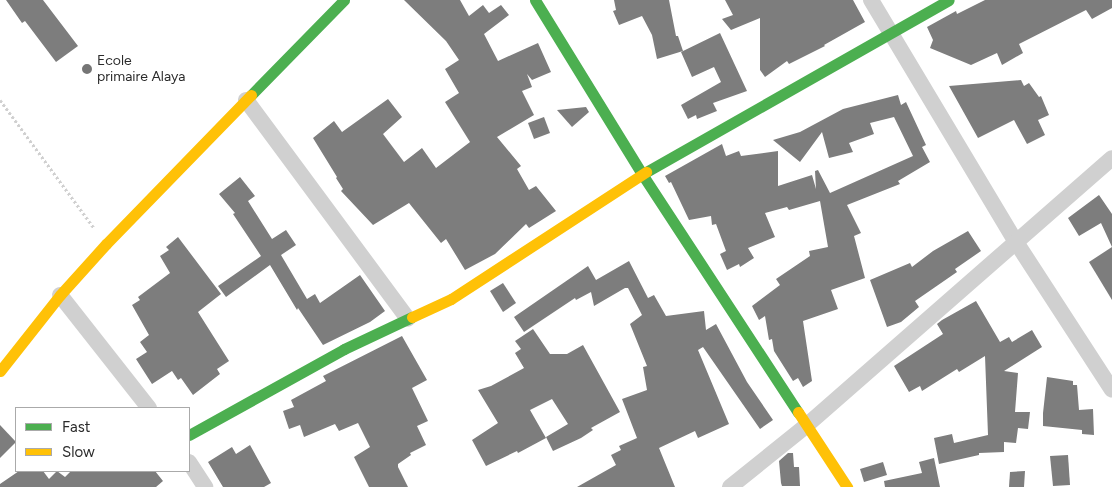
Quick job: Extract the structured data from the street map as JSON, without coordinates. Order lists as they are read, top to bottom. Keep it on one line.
{"places":["Ecole primaire Alaya"],"legend":["Fast","Slow"]}
